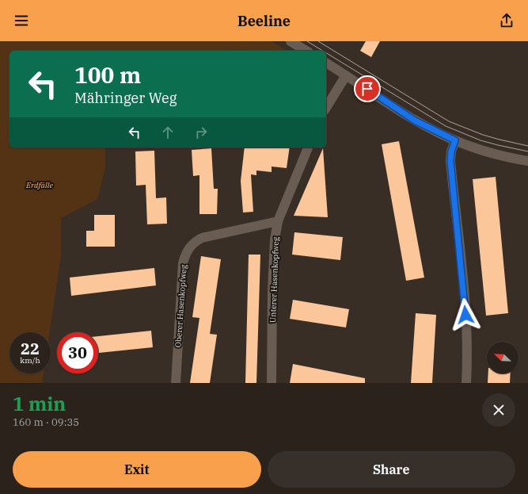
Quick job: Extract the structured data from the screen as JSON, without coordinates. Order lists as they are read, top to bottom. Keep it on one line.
{"streets":{"street":["Unterer Hasenkopfweg","Oberer Hasenkopfweg"]},"crossings":[["Unterer Hasenkopfweg","Oberer Hasenkopfweg"]],"parks":["Erdfälle"],"north":"top left","page":{"header":"Beeline","turn":["100 m","Mähringer Weg"],"speed":"22 km/h","limit":"30","heading":["1 min","160 m · 09:35"],"buttons":["Exit","Share"]}}
